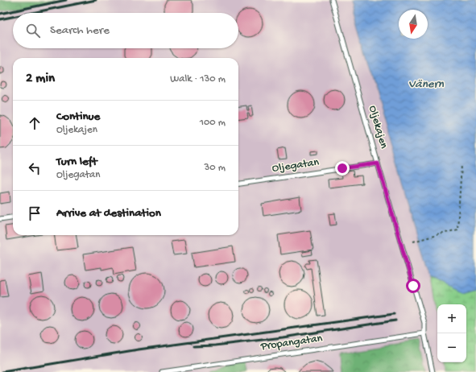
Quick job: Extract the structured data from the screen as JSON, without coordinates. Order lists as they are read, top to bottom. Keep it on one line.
{"streets":{"lane":["Oljekajen","Oljegatan","Propangatan"]},"crossings":[["Oljekajen","Oljegatan"],["Oljekajen","Propangatan"]],"water":["Vänern"],"north":"bottom","page":{"search":"Search here","heading":["2 min","Walk · 130 m"],"list":[["Continue","Oljekajen","100 m"],["Turn left","Oljegatan","30 m"],"Arrive at destination"],"map_buttons":["+","−"]}}
